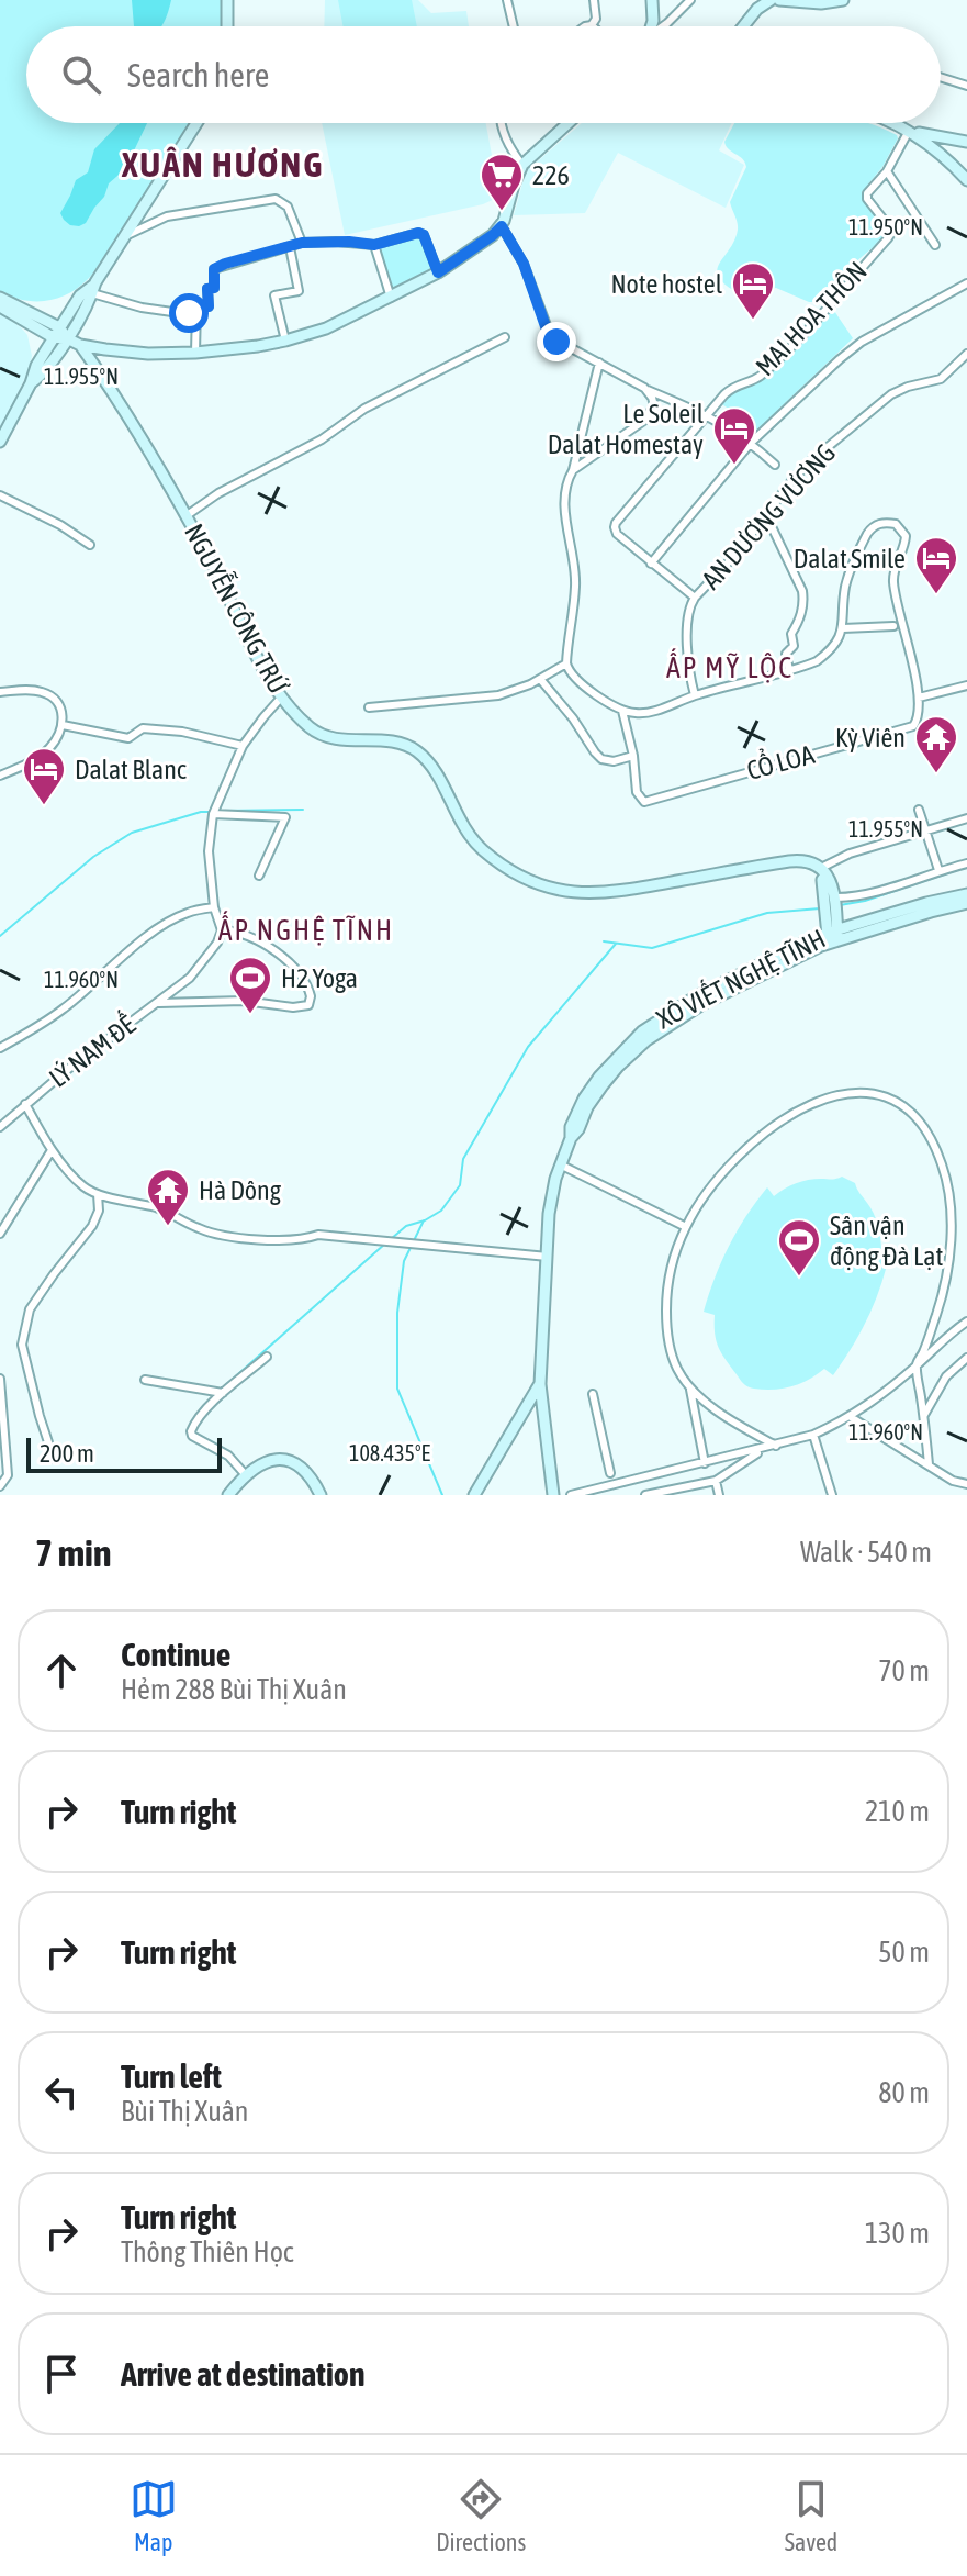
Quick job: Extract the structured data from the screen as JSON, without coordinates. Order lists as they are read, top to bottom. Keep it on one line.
{"streets":{"main road":["NGUYỄN CÔNG TRỨ","XÔ VIẾT NGHỆ TĨNH"],"street":["MAI HOA THÔN","AN DƯƠNG VƯƠNG","CỔ LOA","LÝ NAM ĐẾ"]},"crossings":[["MAI HOA THÔN","AN DƯƠNG VƯƠNG"]],"districts":["XUÂN HƯƠNG","ẤP MỸ LỘC","ẤP NGHỆ TĨNH"],"places":{"supermarket":["226"],"hotel":["Note hostel","Le Soleil Dalat Homestay","Dalat Smile","Dalat Blanc"],"temple":["Kỳ Viên","Hà Dông"],"sports":["H2 Yoga","Sân vận động Đà Lạt"]},"scale_bar":"200 m","page":{"search":"Search here","scale":"200 m","heading":["7 min","Walk · 540 m"],"list":[["Continue","Hẻm 288 Bùi Thị Xuân","70 m"],["Turn right","210 m"],["Turn right","50 m"],["Turn left","Bùi Thị Xuân","80 m"],["Turn right","Thông Thiên Học","130 m"],"Arrive at destination"],"nav":["Map","Directions","Saved"]},"coordinates":["11.950°N","11.955°N","11.960°N","108.435°E"]}
